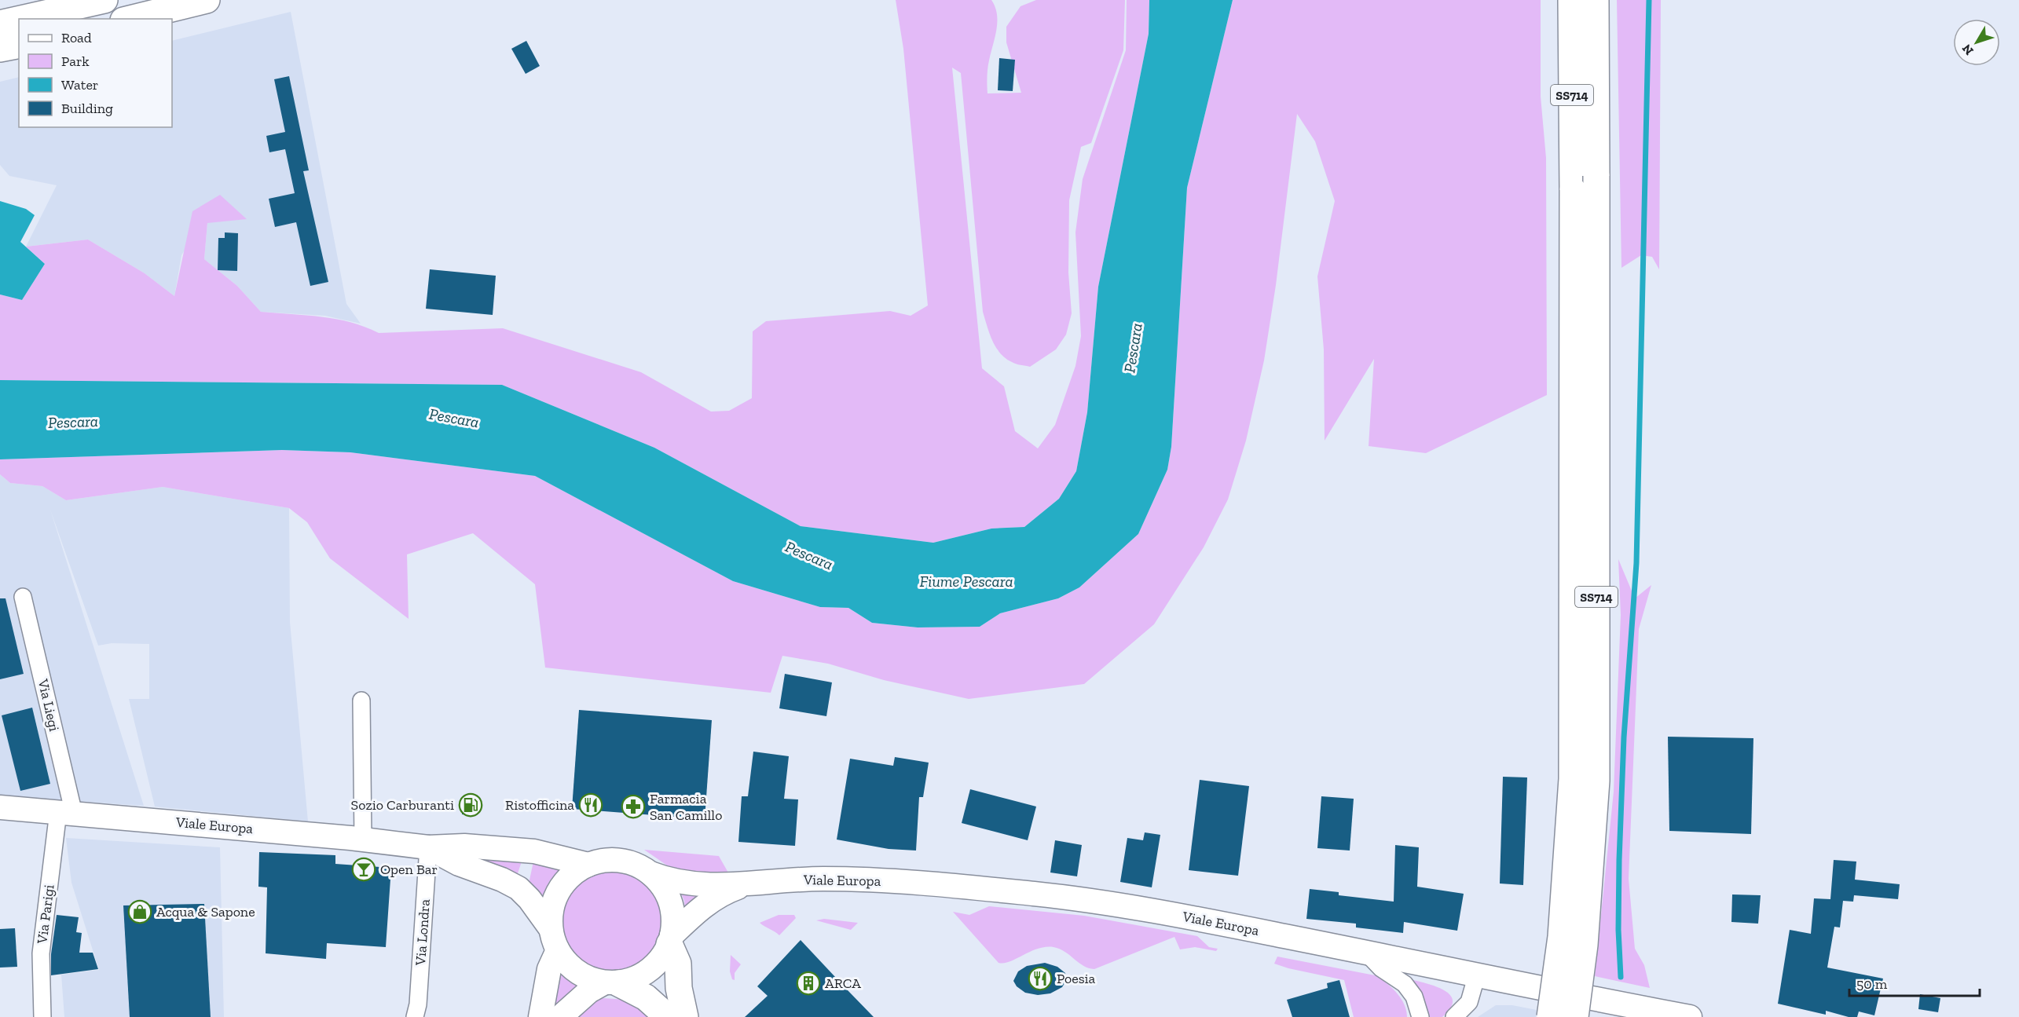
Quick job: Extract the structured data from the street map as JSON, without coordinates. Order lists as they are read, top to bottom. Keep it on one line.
{"streets":{"highway":["SS714"],"main road":["Viale Europa"],"street":["Via Liegi","Via Parigi","Via Londra"]},"crossings":[["Via Liegi","Viale Europa"],["Via Liegi","Via Parigi"],["Viale Europa","Via Parigi"],["Viale Europa","Via Londra"]],"water":["Pescara","Fiume Pescara"],"places":{"fuel station":["Sozio Carburanti"],"restaurant":["Ristofficina","Poesia"],"pharmacy":["Farmacia San Camillo"],"bar":["Open Bar"],"shop":["Acqua & Sapone"],"building":["ARCA"]},"legend":["Road","Park","Water","Building"],"scale_bar":"50 m","north":"bottom left"}
